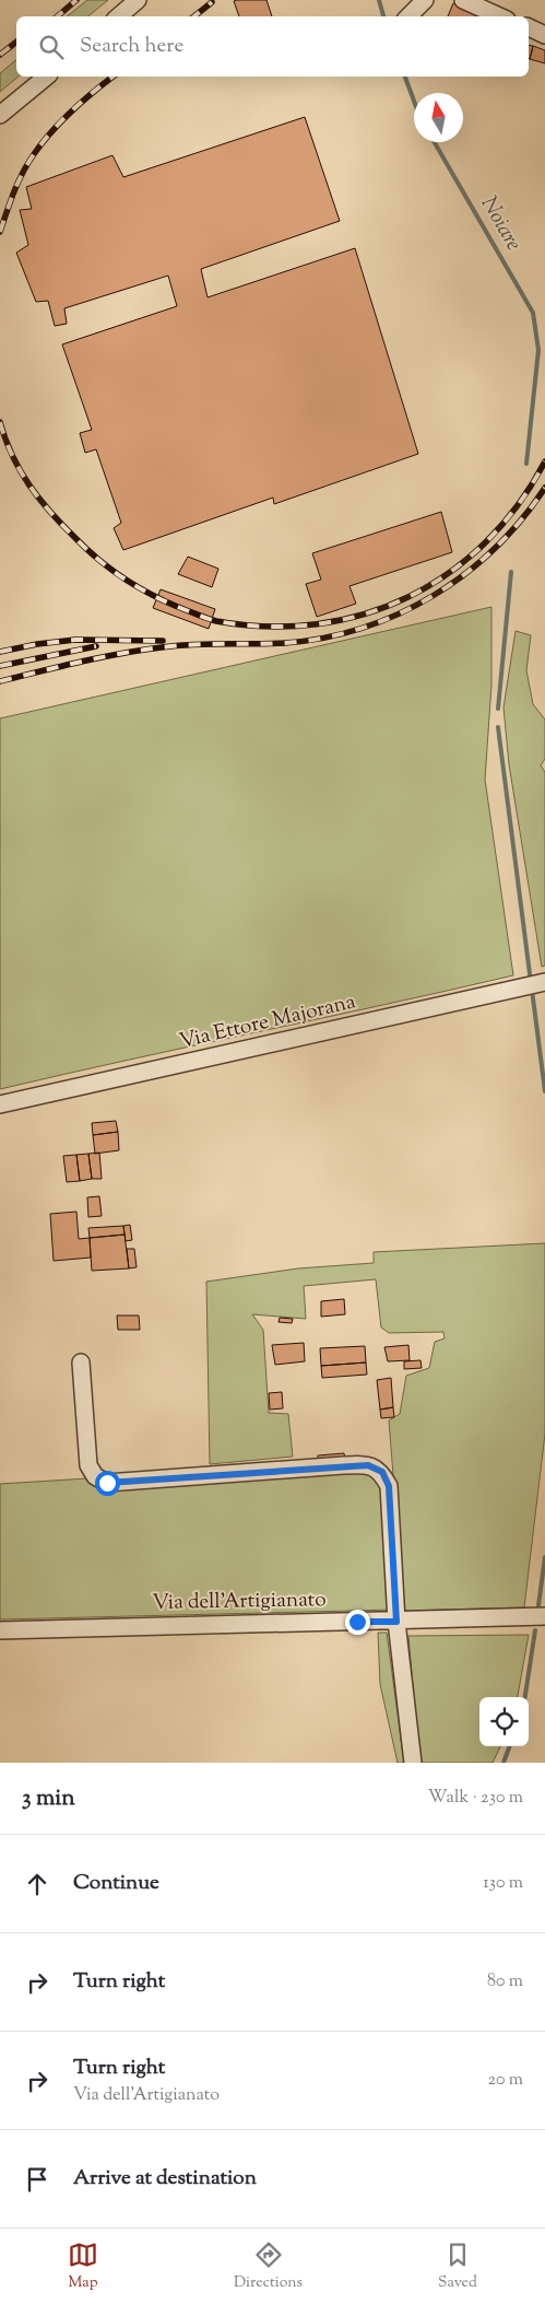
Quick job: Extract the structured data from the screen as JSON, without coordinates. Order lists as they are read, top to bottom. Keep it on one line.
{"streets":{"street":["Via Ettore Majorana","Via dell'Artigianato"]},"water":["Noiare"],"north":"top","page":{"search":"Search here","heading":["3 min","Walk · 230 m"],"list":[["Continue","130 m"],["Turn right","80 m"],["Turn right","Via dell'Artigianato","20 m"],"Arrive at destination"],"nav":["Map","Directions","Saved"]}}
